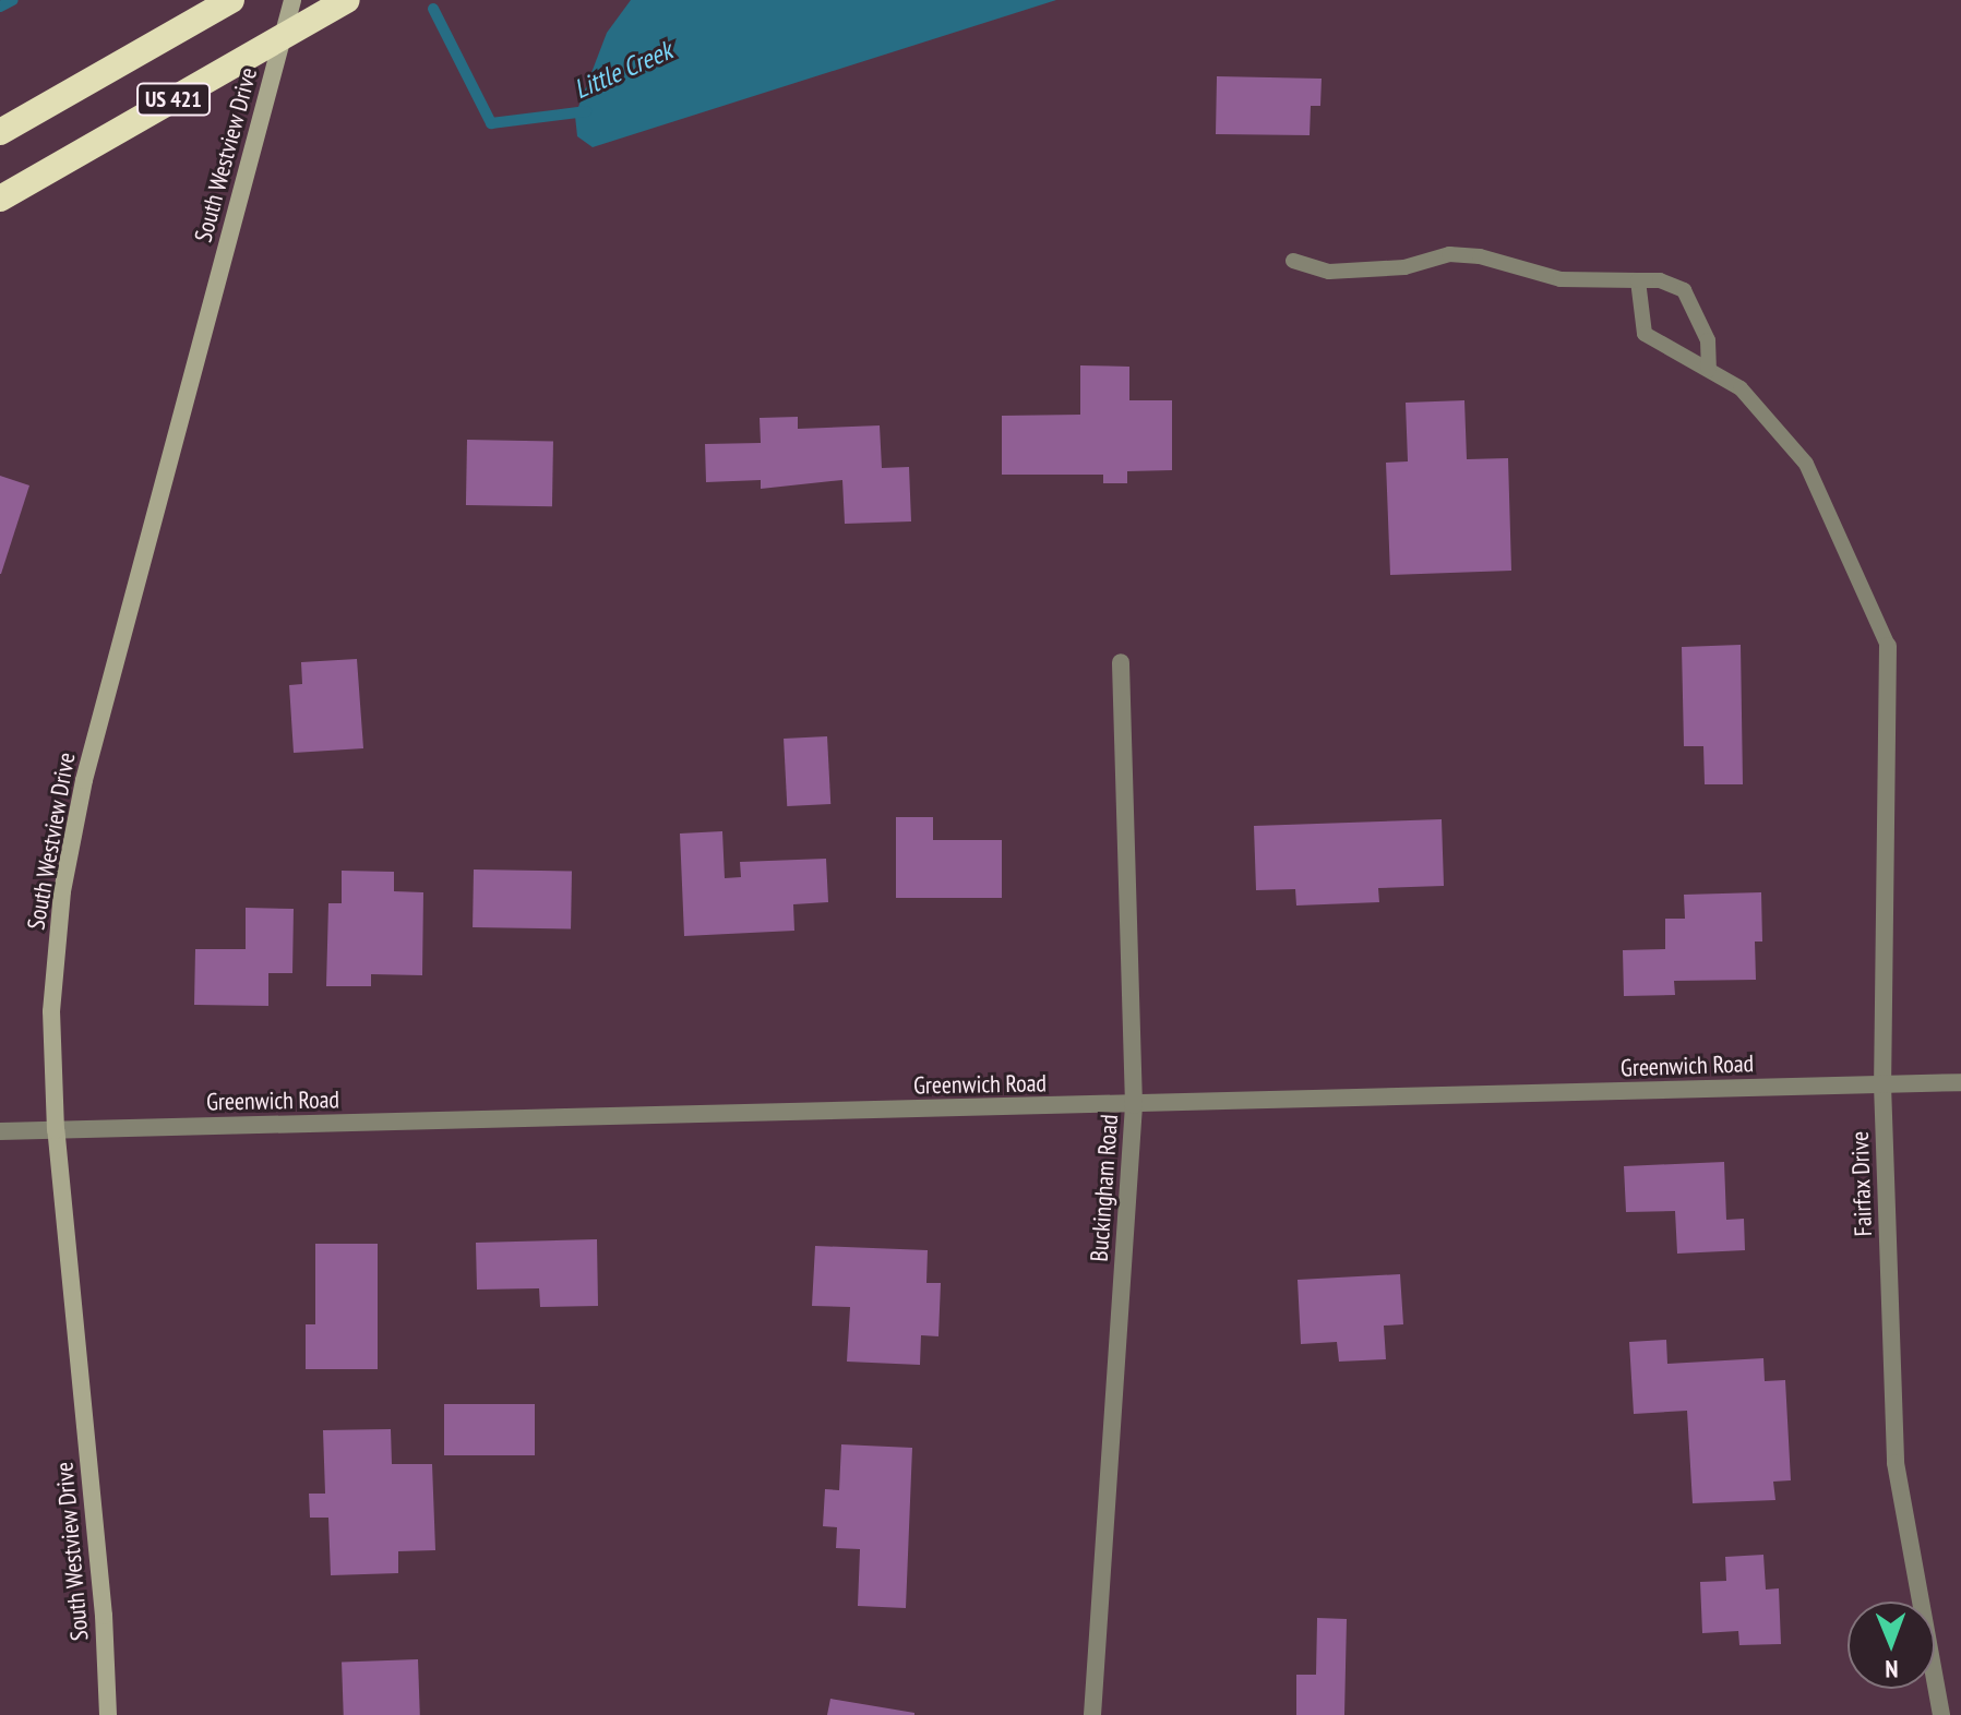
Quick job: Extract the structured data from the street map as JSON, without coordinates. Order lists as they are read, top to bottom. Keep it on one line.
{"streets":{"highway":["US 421"],"street":["South Westview Drive","Greenwich Road","Fairfax Drive","Buckingham Road"]},"crossings":[["South Westview Drive","Greenwich Road"],["Greenwich Road","Fairfax Drive"],["Greenwich Road","Buckingham Road"]],"water":["Little Creek"],"north":"bottom"}
